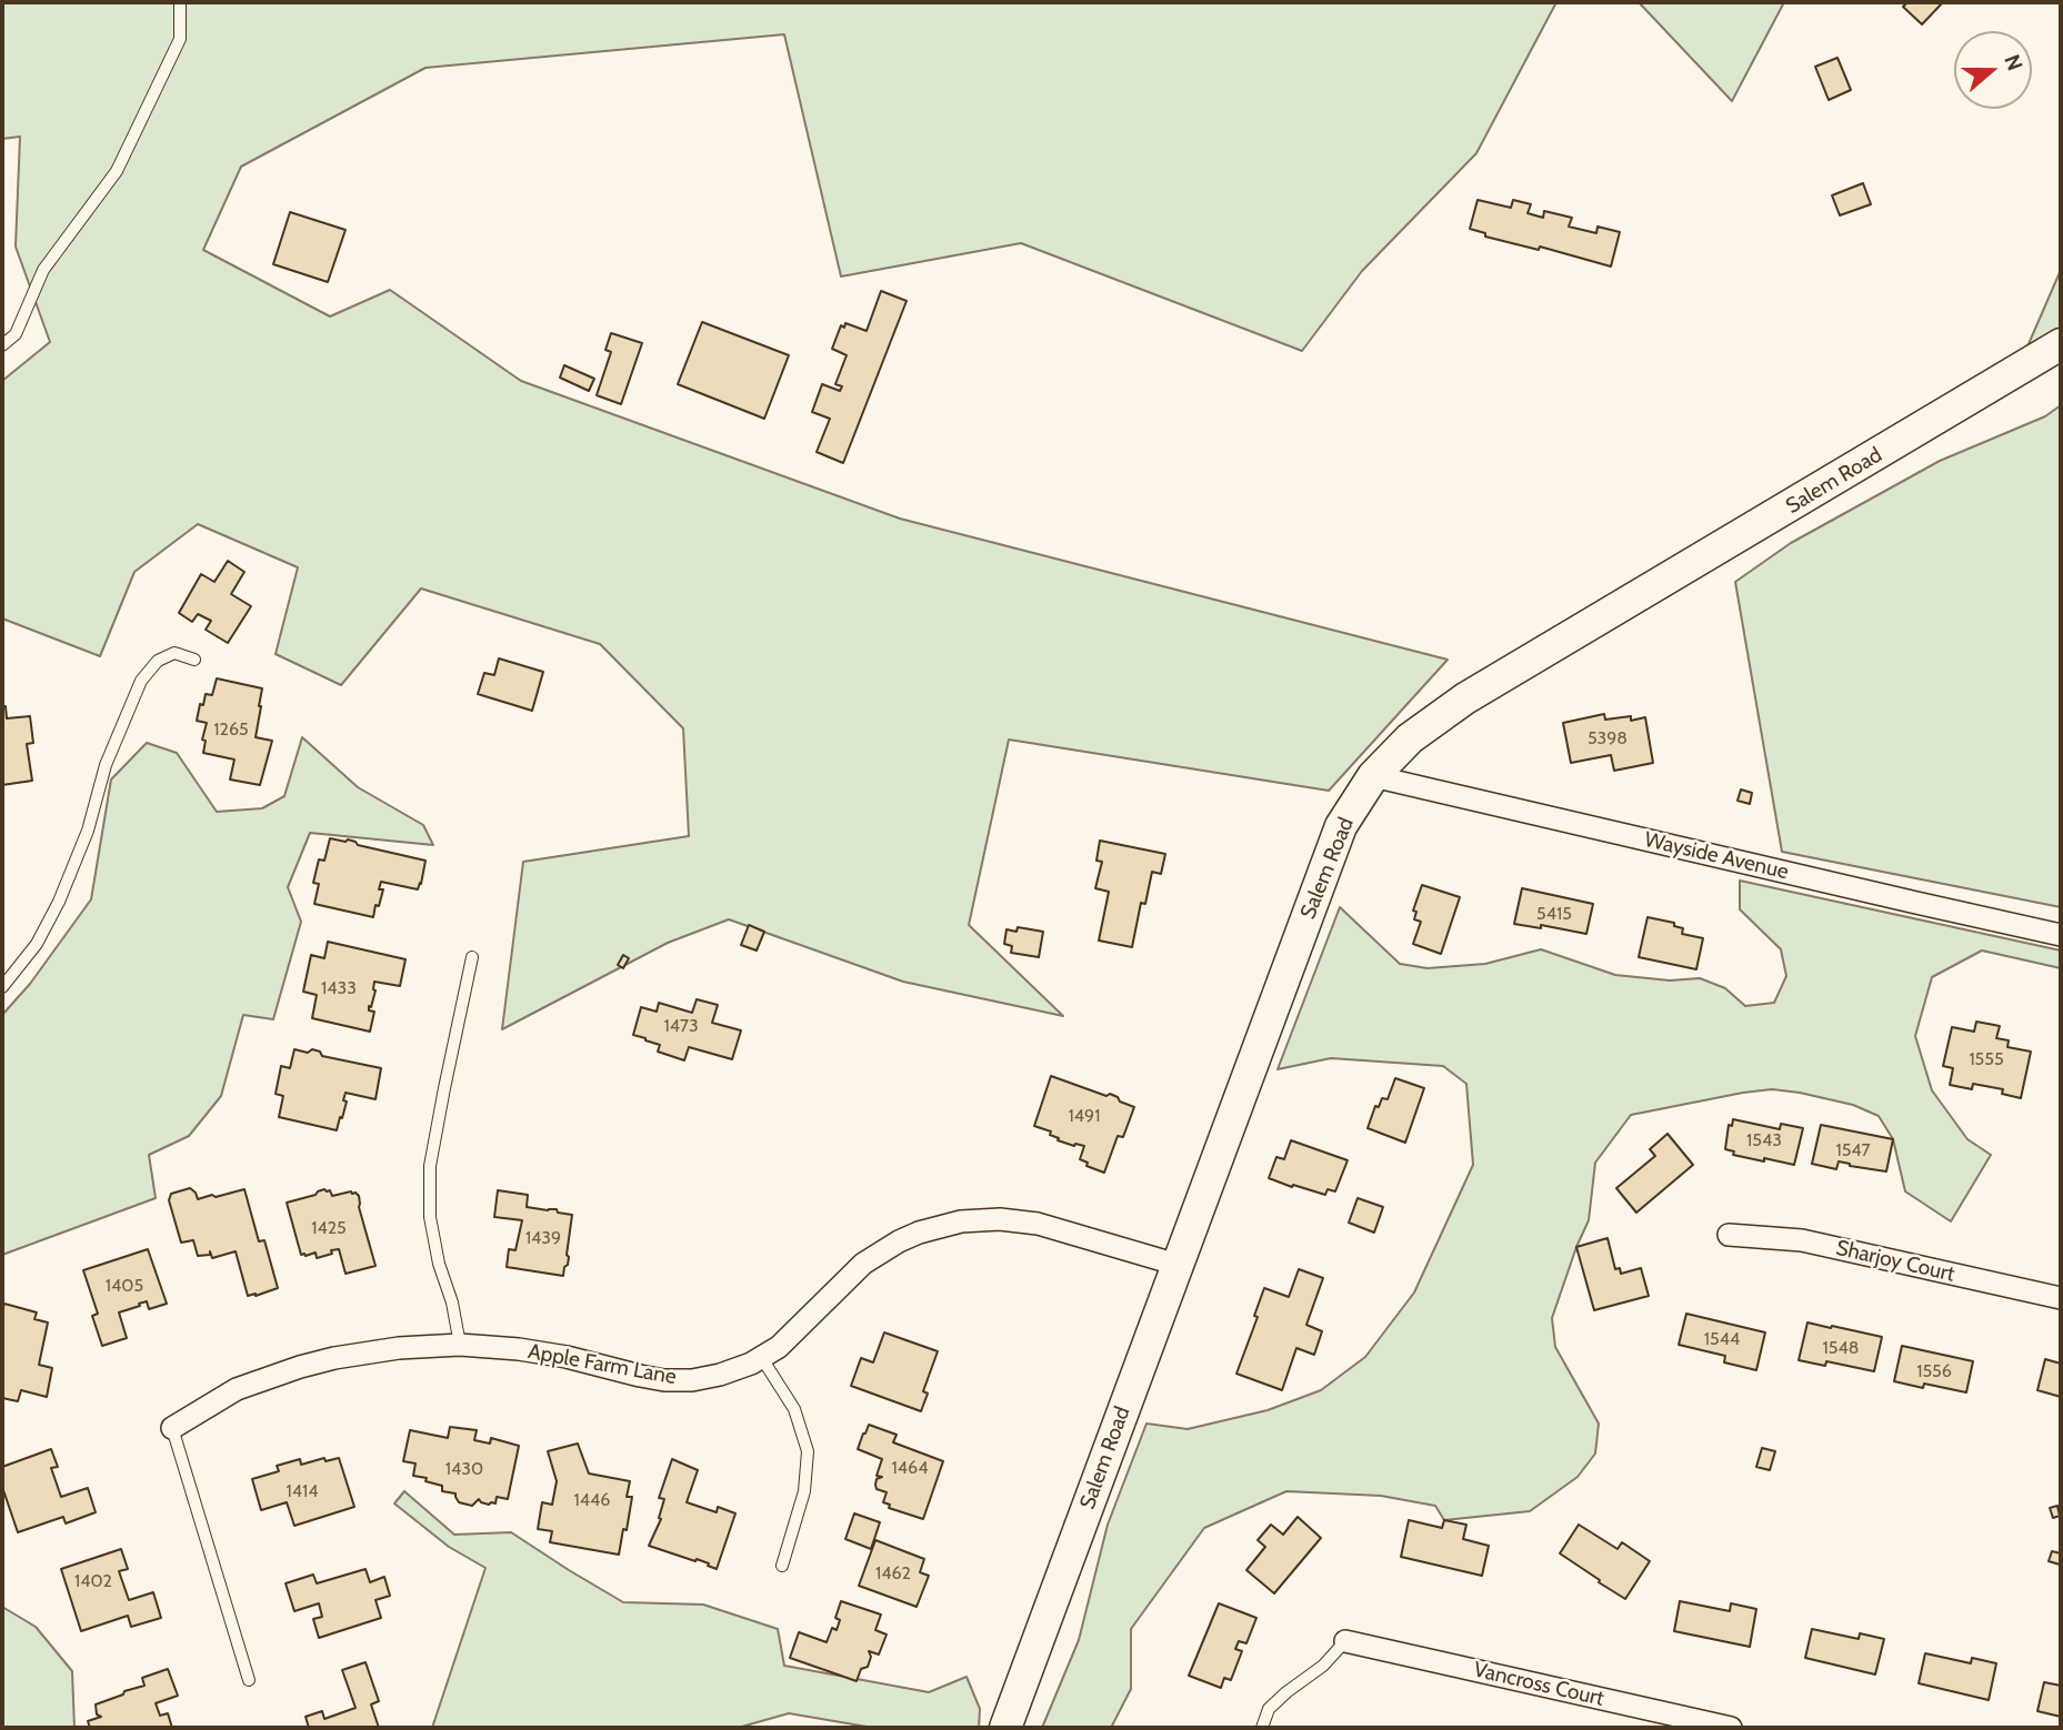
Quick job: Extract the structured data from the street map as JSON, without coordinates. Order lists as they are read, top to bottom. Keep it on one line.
{"streets":{"street":["Salem Road","Wayside Avenue","Sharjoy Court","Apple Farm Lane","Vancross Court"]},"crossings":[["Salem Road","Wayside Avenue"],["Salem Road","Apple Farm Lane"]],"house_numbers":["1265","5398","5415","1433","1473","1555","1491","1543","1547","1425","1439","1405","1544","1548","1556","1464","1430","1414","1446","1462","1402"],"north":"right"}
